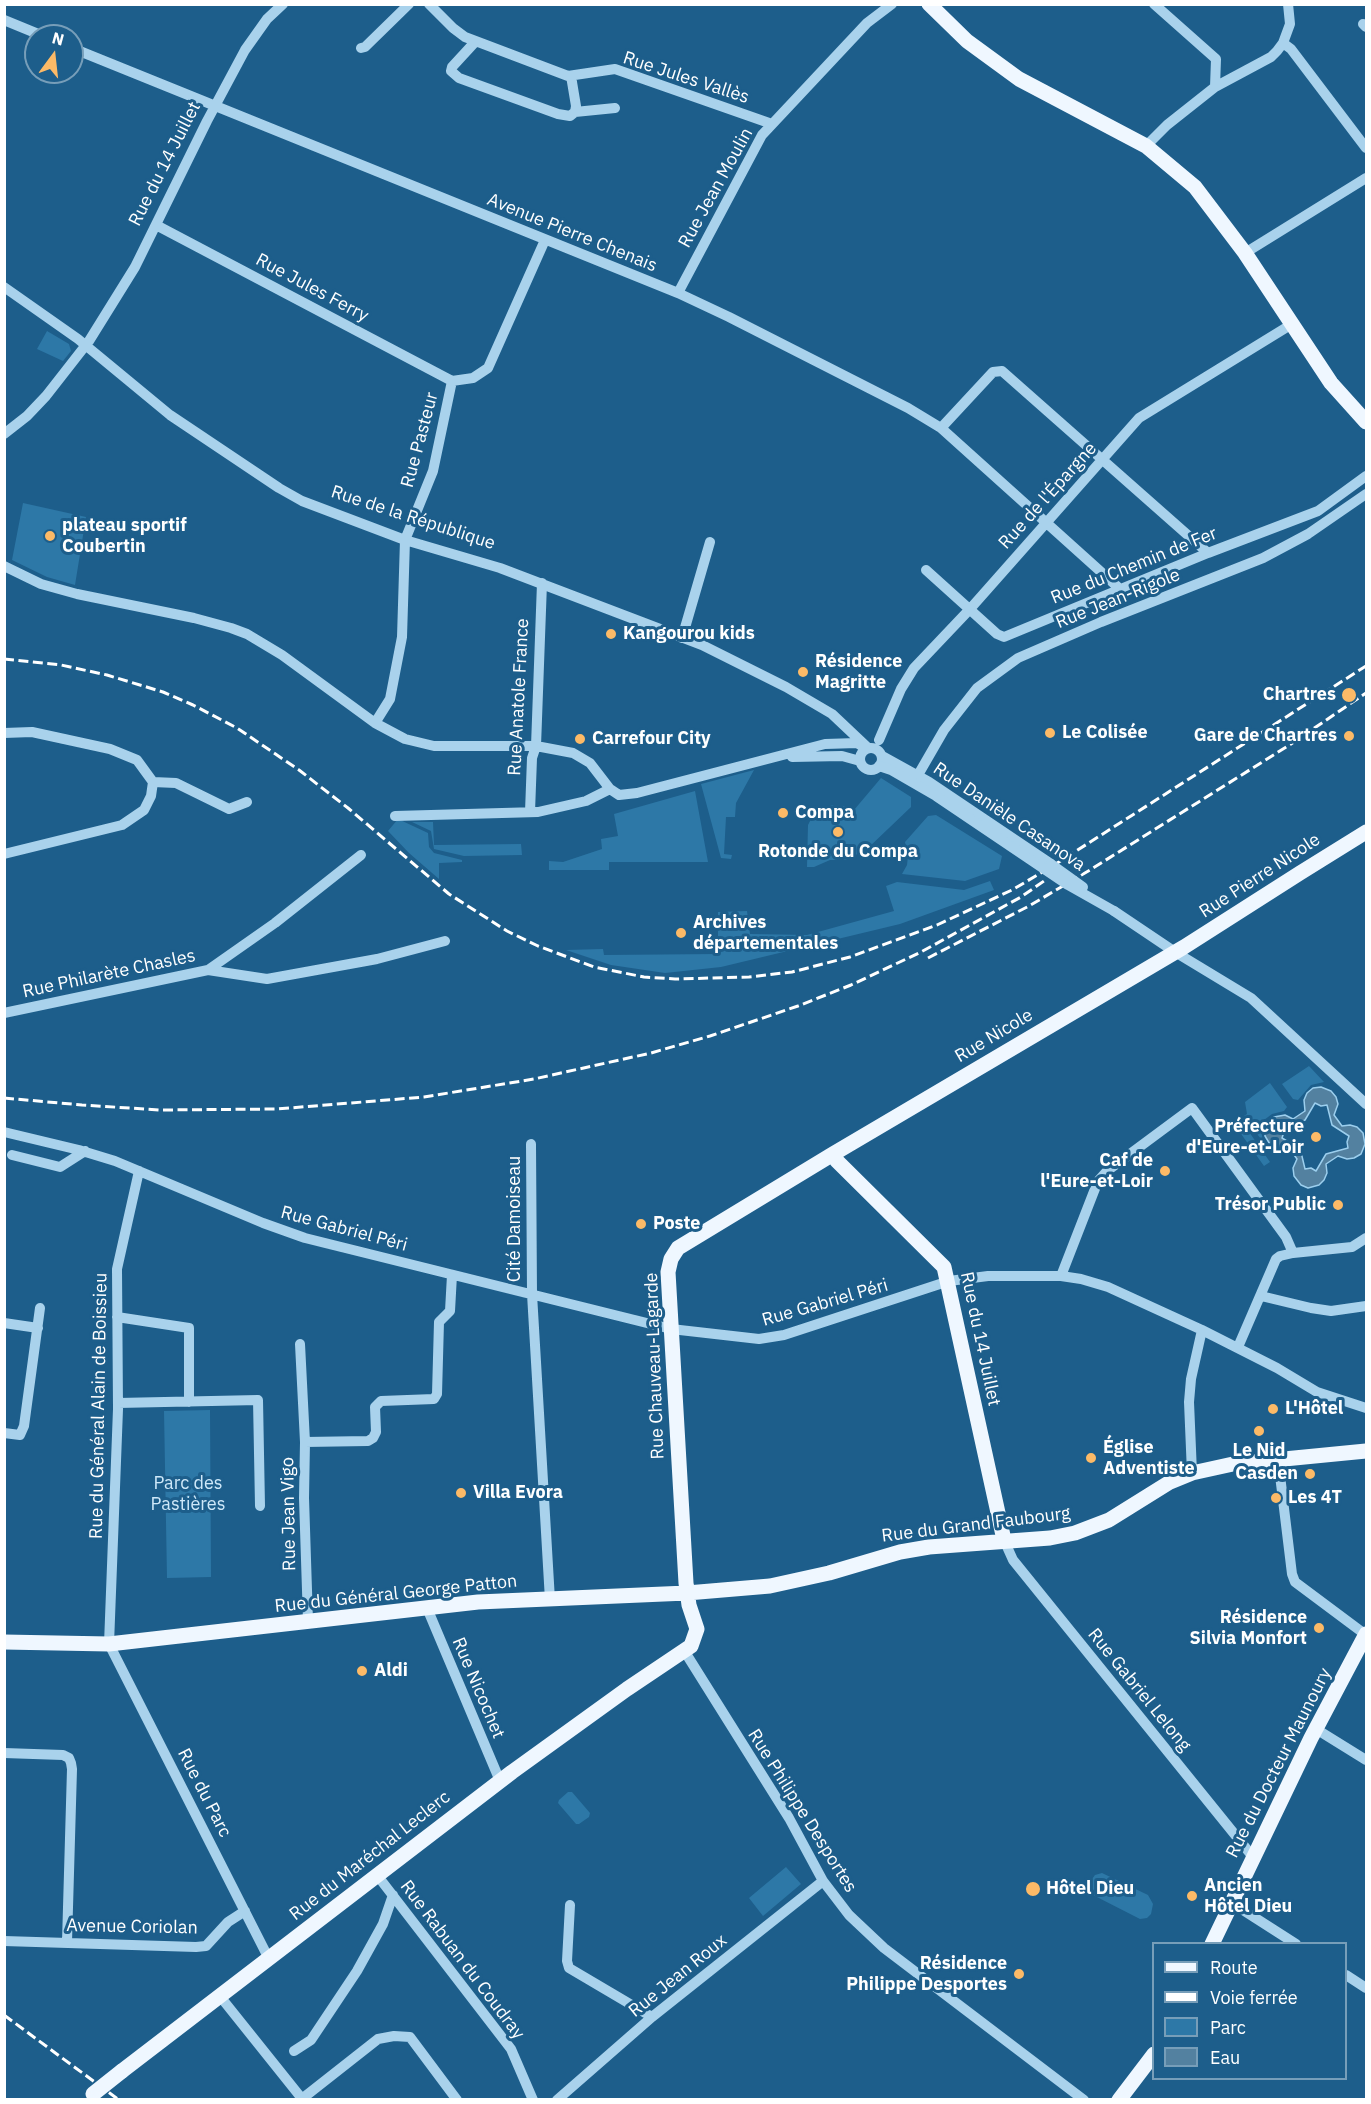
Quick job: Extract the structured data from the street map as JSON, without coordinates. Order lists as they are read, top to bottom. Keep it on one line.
{"streets":{"main road":["Rue du 14 Juillet","Rue Pierre Nicole","Rue Nicole","Rue Chauveau-Lagarde","Rue du Grand Faubourg","Rue du Général George Patton","Rue du Docteur Maunoury","Rue du Maréchal Leclerc"],"street":["Rue Jules Vallès","Rue Jean Moulin","Avenue Pierre Chenais","Rue Jules Ferry","Rue Pasteur","Rue de l'Épargne","Rue de la République","Rue du Chemin de Fer","Rue Jean-Rigole","Rue Anatole France","Rue Danièle Casanova","Rue Philarète Chasles","Cité Damoiseau","Rue Gabriel Péri","Rue du Général Alain de Boissieu","Rue Jean Vigo","Rue Nicochet","Rue Gabriel Lelong","Rue du Parc","Rue Philippe Desportes","Avenue Coriolan","Rue Rabuan du Coudray","Rue Jean Roux"]},"crossings":[["Rue Jules Vallès","Rue Jean Moulin"],["Rue du 14 Juillet","Avenue Pierre Chenais"],["Rue du 14 Juillet","Rue Jules Ferry"],["Rue du 14 Juillet","Rue de la République"],["Rue du 14 Juillet","Rue Nicole"],["Rue du 14 Juillet","Rue Gabriel Péri"],["Rue du 14 Juillet","Rue Chauveau-Lagarde"],["Rue du 14 Juillet","Rue du Grand Faubourg"],["Rue du 14 Juillet","Rue Gabriel Lelong"],["Rue Jean Moulin","Avenue Pierre Chenais"],["Avenue Pierre Chenais","Rue Pasteur"],["Avenue Pierre Chenais","Rue de l'Épargne"],["Avenue Pierre Chenais","Rue du Chemin de Fer"],["Rue Jules Ferry","Rue Pasteur"],["Rue Pasteur","Rue de la République"],["Rue de l'Épargne","Rue de la République"],["Rue de l'Épargne","Rue du Chemin de Fer"],["Rue de l'Épargne","Rue Danièle Casanova"],["Rue de la République","Rue Anatole France"],["Rue de la République","Rue Danièle Casanova"],["Rue Jean-Rigole","Rue Danièle Casanova"],["Rue Danièle Casanova","Rue Pierre Nicole"],["Rue Danièle Casanova","Rue Nicole"],["Rue Pierre Nicole","Rue Nicole"],["Rue Nicole","Rue Chauveau-Lagarde"],["Cité Damoiseau","Rue Gabriel Péri"],["Cité Damoiseau","Rue du Général George Patton"],["Rue Gabriel Péri","Rue Chauveau-Lagarde"],["Rue Gabriel Péri","Rue du Général Alain de Boissieu"],["Rue Gabriel Péri","Rue Jean Vigo"],["Rue Chauveau-Lagarde","Rue du Grand Faubourg"],["Rue Chauveau-Lagarde","Rue du Général George Patton"],["Rue du Général Alain de Boissieu","Rue du Général George Patton"],["Rue du Général Alain de Boissieu","Rue du Parc"],["Rue Jean Vigo","Rue du Général George Patton"],["Rue du Grand Faubourg","Rue du Général George Patton"],["Rue du Grand Faubourg","Rue Gabriel Lelong"],["Rue du Général George Patton","Rue Nicochet"],["Rue du Général George Patton","Rue du Parc"],["Rue Nicochet","Rue du Maréchal Leclerc"],["Rue Gabriel Lelong","Rue du Docteur Maunoury"],["Rue du Parc","Rue du Maréchal Leclerc"],["Rue du Parc","Avenue Coriolan"],["Rue Philippe Desportes","Rue du Maréchal Leclerc"],["Rue Philippe Desportes","Rue Jean Roux"],["Rue du Maréchal Leclerc","Rue Rabuan du Coudray"]],"parks":["Parc des Pastières"],"places":["plateau sportif Coubertin","Kangourou kids","Résidence Magritte","Chartres","Le Colisée","Gare de Chartres","Carrefour City","Compa","Rotonde du Compa","Archives départementales","Préfecture d'Eure-et-Loir","Caf de l'Eure-et-Loir","Trésor Public","Poste","L'Hôtel","Le Nid","Église Adventiste","Casden","Villa Evora","Les 4T","Résidence Silvia Monfort","Aldi","Hôtel Dieu","Ancien Hôtel Dieu","Résidence Philippe Desportes"],"legend":["Route","Voie ferrée","Parc","Eau"],"north":"top"}
